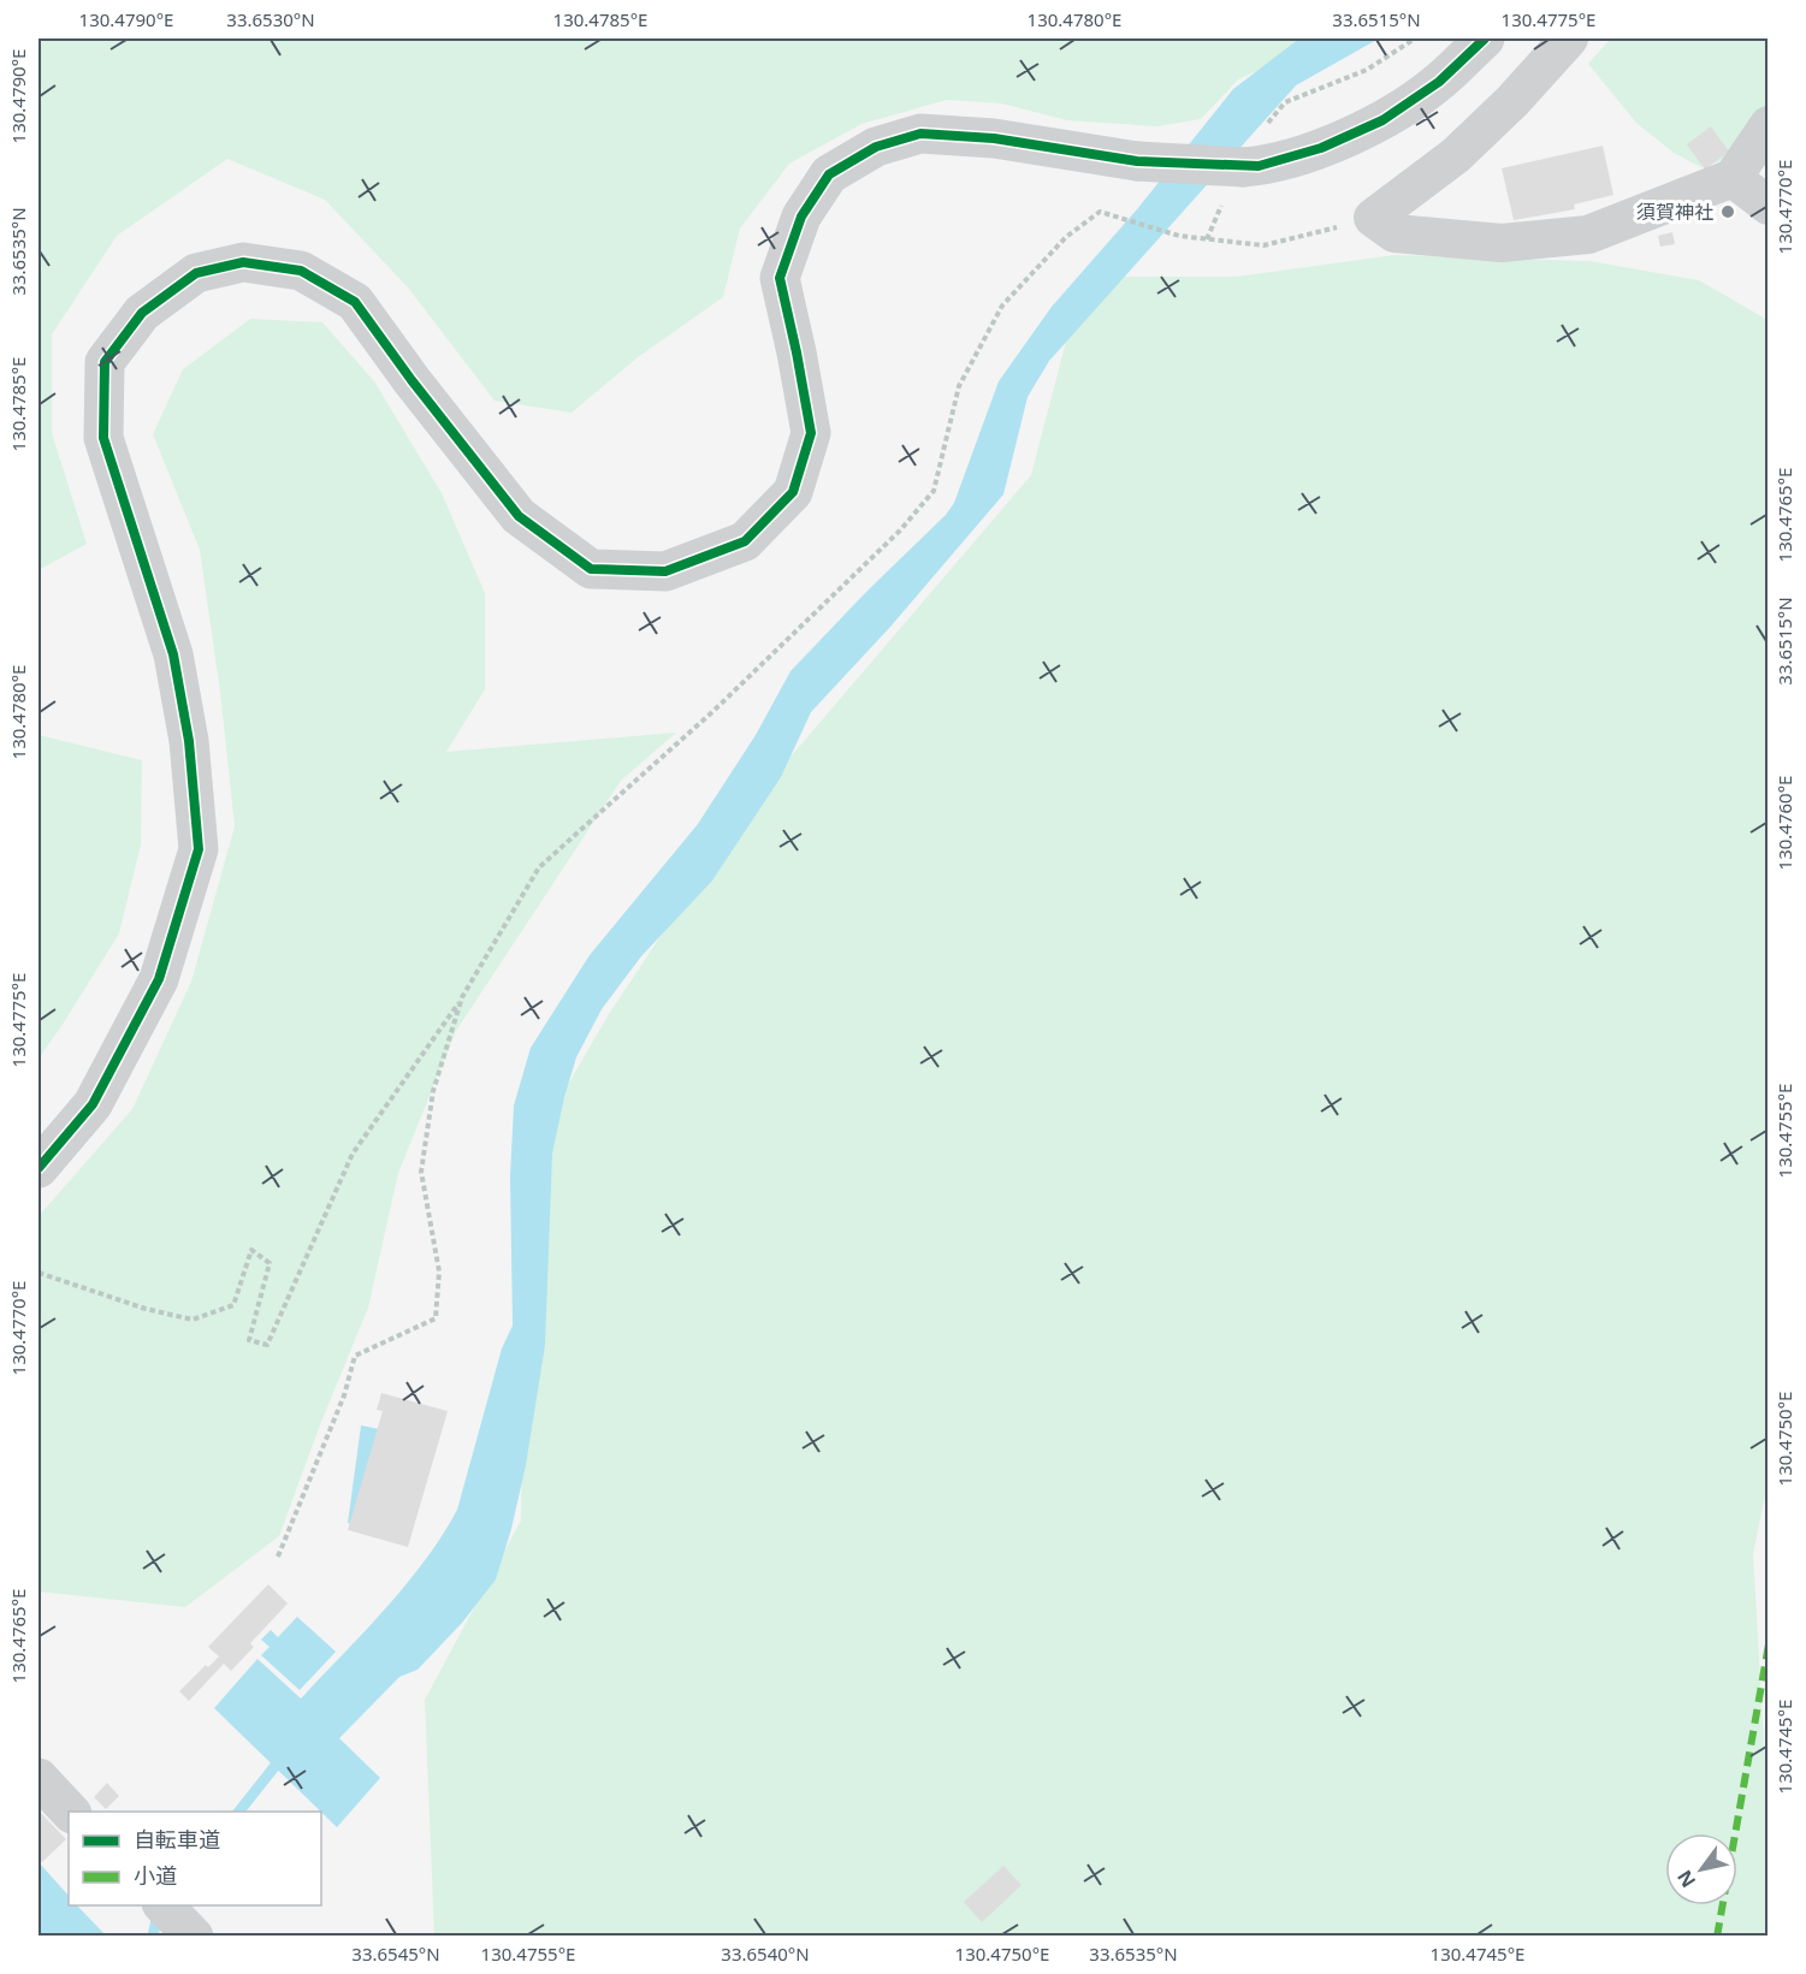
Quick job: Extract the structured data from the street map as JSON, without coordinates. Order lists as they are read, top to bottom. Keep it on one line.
{"places":["須賀神社"],"legend":["自転車道","小道"],"north":"bottom left","coordinates":["130.4790°E","33.6530°N","130.4785°E","130.4780°E","33.6515°N","130.4775°E","130.4770°E","33.6535°N","130.4765°E","130.4760°E","130.4755°E","130.4750°E","130.4745°E","33.6545°N","33.6540°N"]}
